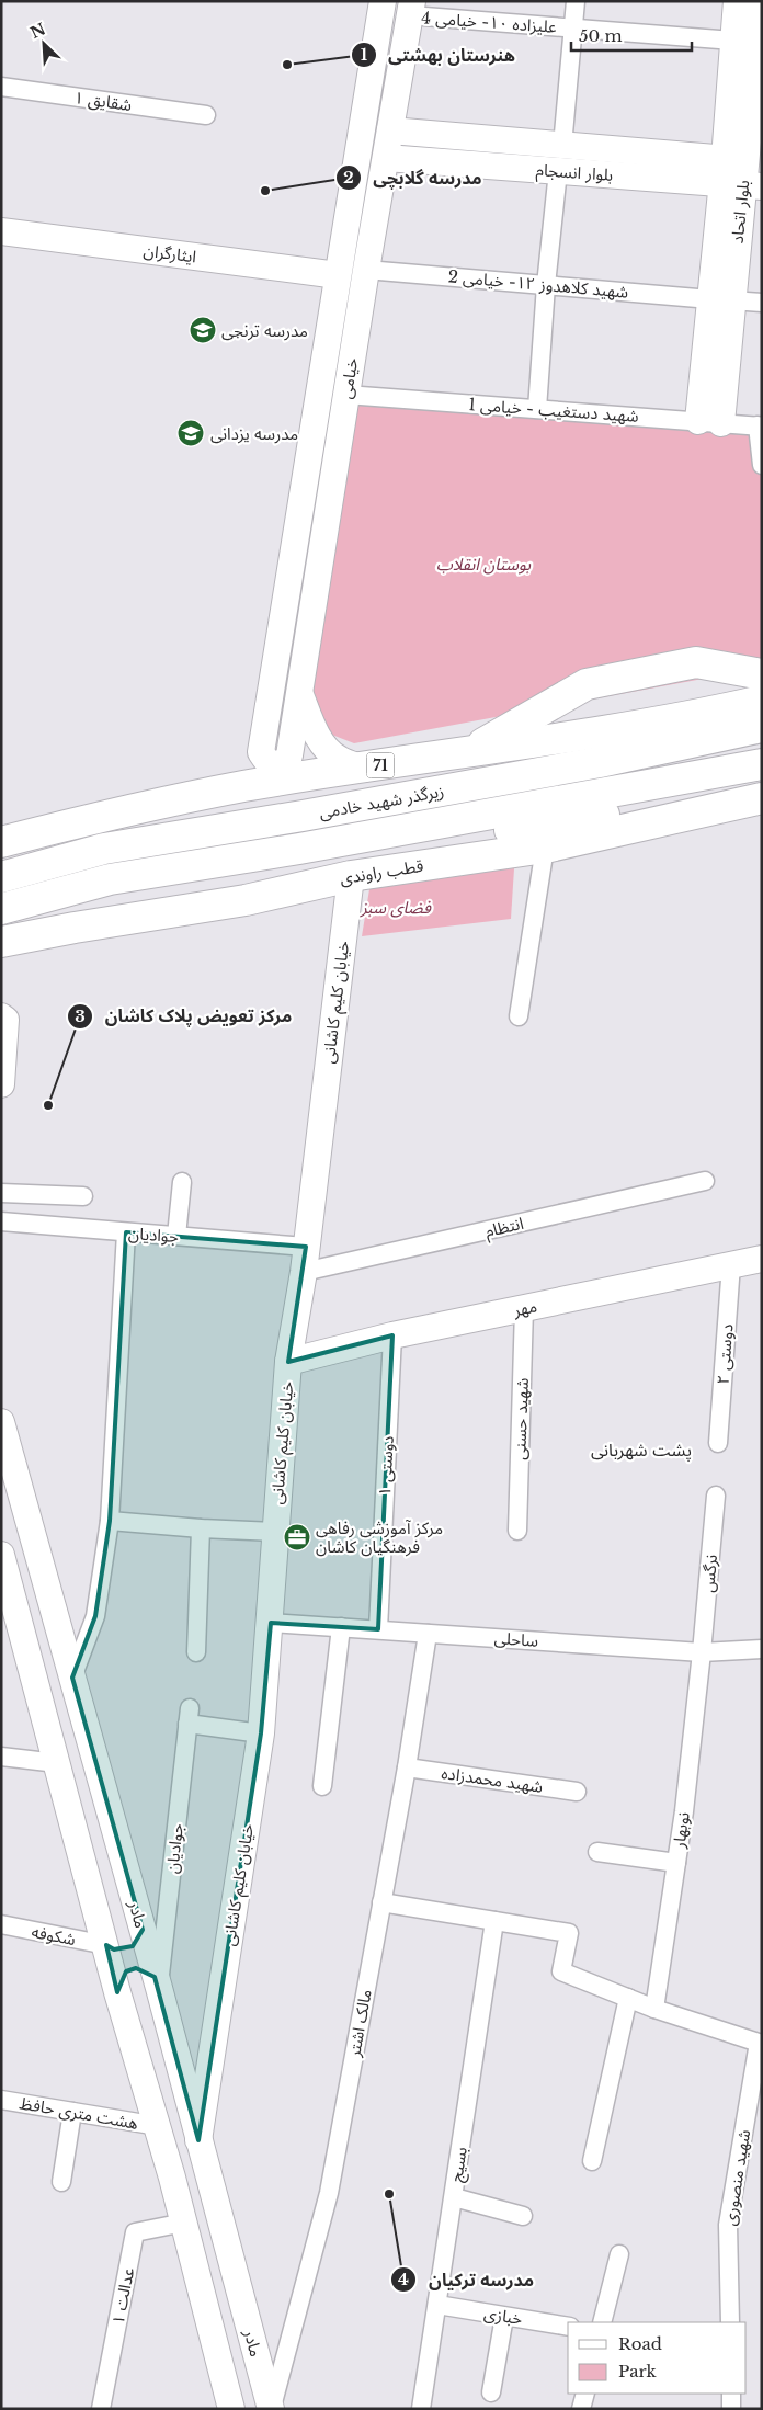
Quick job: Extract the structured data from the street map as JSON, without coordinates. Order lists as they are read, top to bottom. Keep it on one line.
{"streets":{"highway":["71","زیرگذر شهید خادمی","قطب راوندی"],"street":["علیزاده ۱۰- خیامی 4","شقایق ۱","بلوار انسجام","بلوار اتحاد","ایثارگران","شهید کلاهدوز ۱۲- خیامی 2","خیامی","شهید دستغیب - خیامی 1","خیابان کلیم کاشانی","انتظام","جوادیان","مهر","دوستی ۲","شهید حسنی","دوستی ۱","نرگس","ساحلی","شهید محمدزاده","نوبهار","مادر","شکوفه","مالک اشتر","هشت متری حافظ","بسیج","شهید منصوری","عدالت ۱","خبازی"]},"crossings":[["علیزاده ۱۰- خیامی 4","بلوار اتحاد"],["علیزاده ۱۰- خیامی 4","خیامی"],["بلوار انسجام","بلوار اتحاد"],["بلوار انسجام","خیامی"],["بلوار اتحاد","شهید کلاهدوز ۱۲- خیامی 2"],["بلوار اتحاد","شهید دستغیب - خیامی 1"],["ایثارگران","خیامی"],["شهید کلاهدوز ۱۲- خیامی 2","خیامی"],["خیامی","شهید دستغیب - خیامی 1"],["قطب راوندی","خیابان کلیم کاشانی"],["خیابان کلیم کاشانی","انتظام"],["خیابان کلیم کاشانی","جوادیان"],["خیابان کلیم کاشانی","مهر"],["خیابان کلیم کاشانی","ساحلی"],["خیابان کلیم کاشانی","مادر"],["جوادیان","مادر"],["مهر","دوستی ۲"],["مهر","شهید حسنی"],["مهر","دوستی ۱"],["دوستی ۱","ساحلی"],["نرگس","ساحلی"],["نرگس","نوبهار"],["ساحلی","نوبهار"],["ساحلی","مالک اشتر"],["شهید محمدزاده","مالک اشتر"],["نوبهار","شهید منصوری"],["مادر","مالک اشتر"],["بسیج","خبازی"]],"districts":["پشت شهربانی"],"parks":["بوستان انقلاب","فضای سبز"],"places":{"other":["هنرستان بهشتی","مدرسه گلابچی","مرکز تعویض پلاک کاشان","مدرسه ترکیان"],"school or university":["مدرسه ترنجی","مدرسه یزدانی"],"office":["مرکز آموزشی رفاهی فرهنگیان کاشان"]},"legend":["Road","Park"],"scale_bar":"50 m","north":"top left"}
